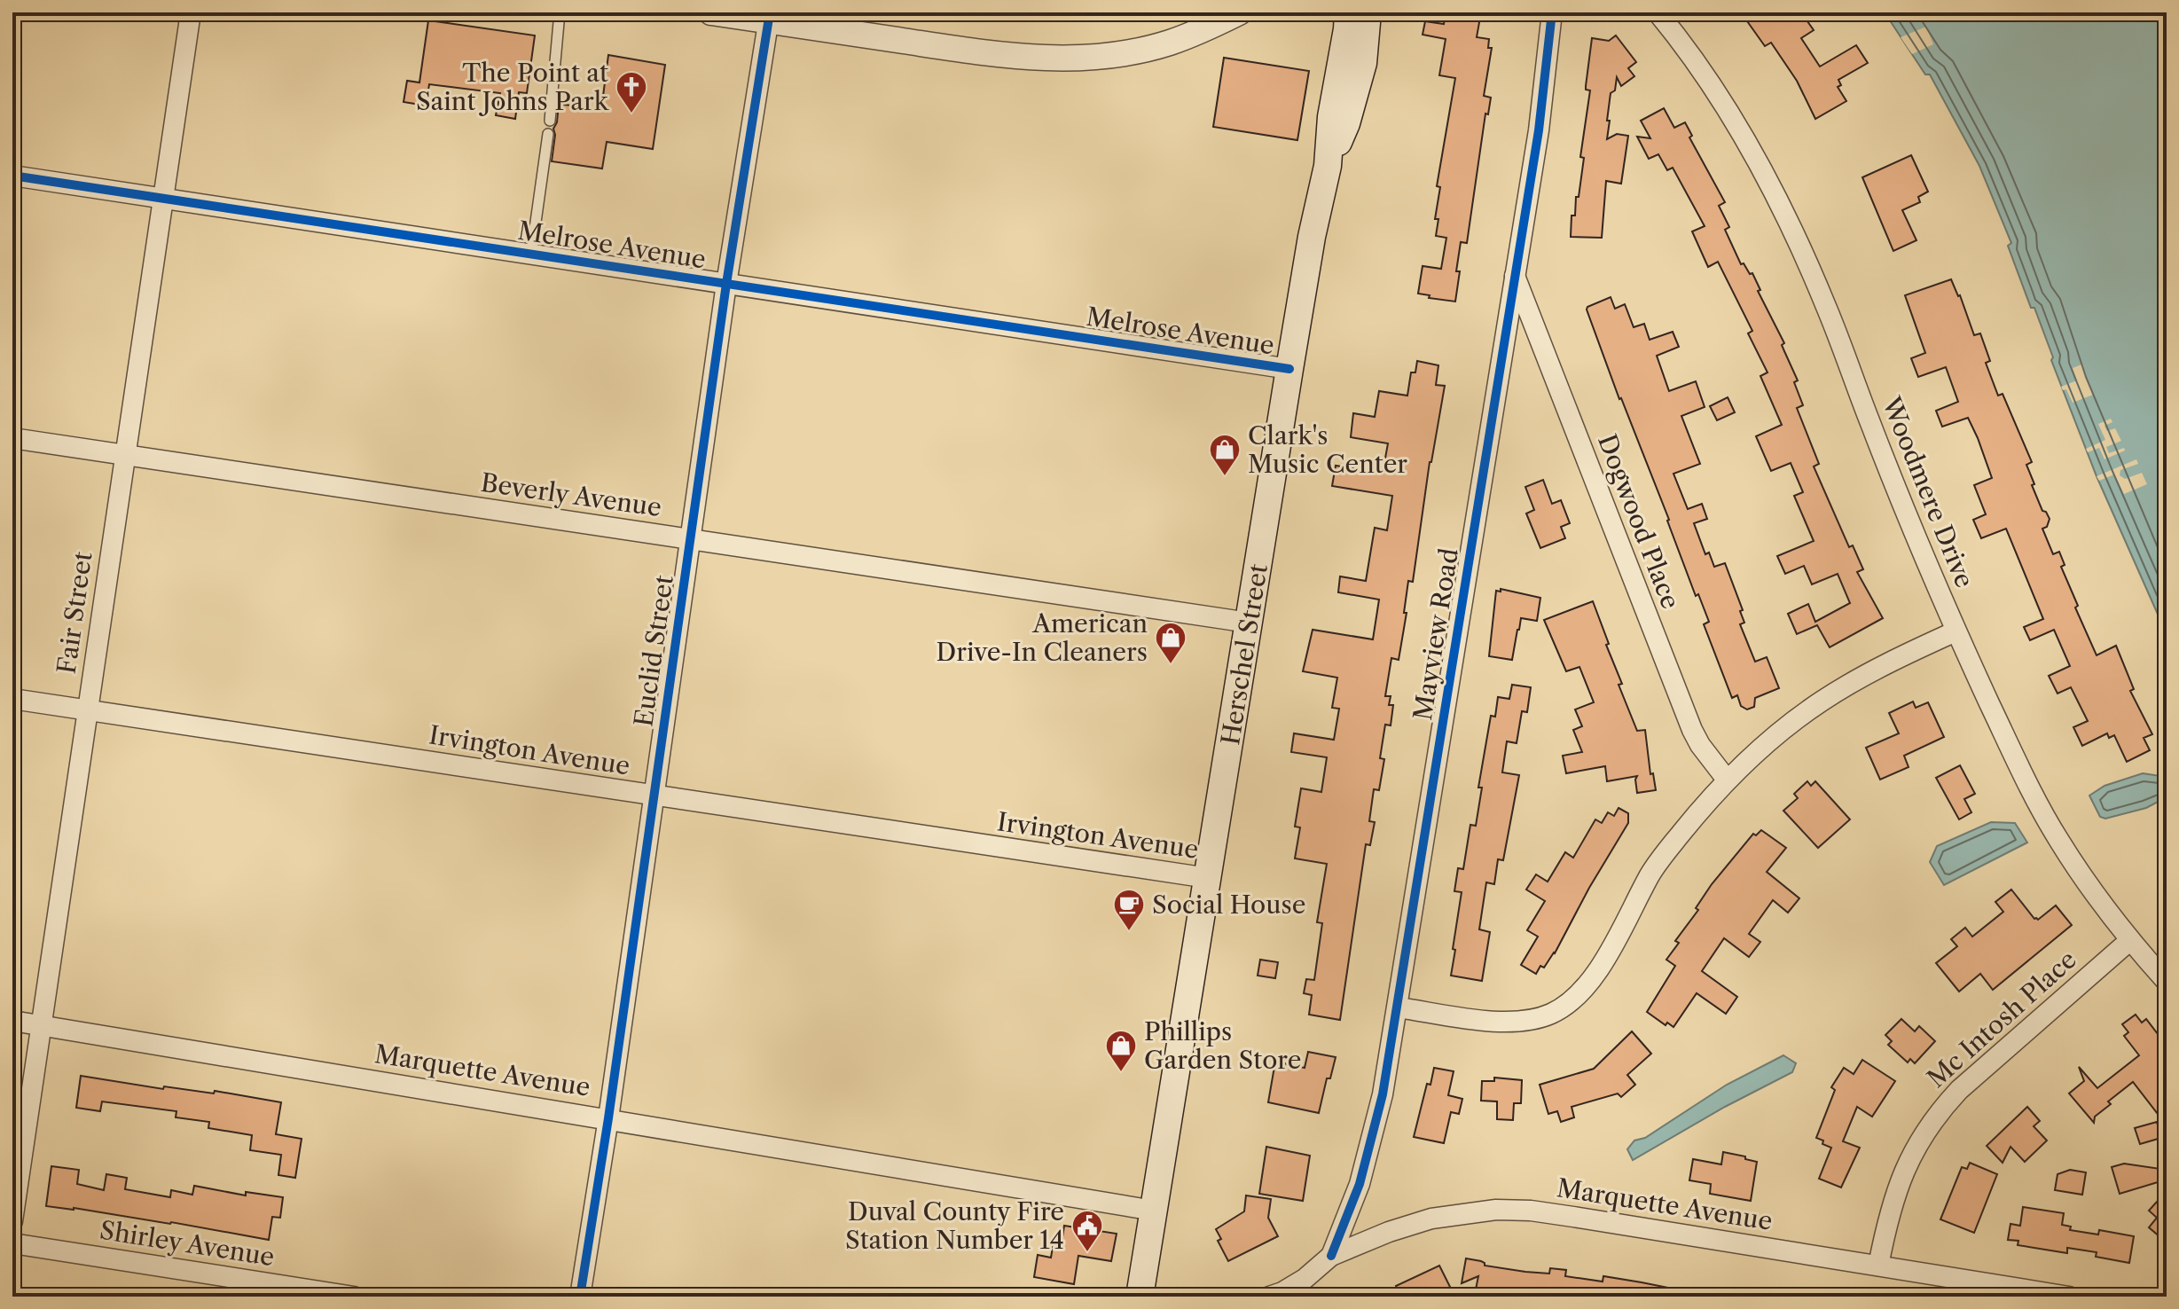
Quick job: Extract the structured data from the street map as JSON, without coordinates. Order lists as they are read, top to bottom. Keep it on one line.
{"streets":{"main road":["Herschel Street"],"street":["Melrose Avenue","Woodmere Drive","Beverly Avenue","Dogwood Place","Fair Street","Mayview Road","Euclid Street","Irvington Avenue","Mc Intosh Place","Marquette Avenue","Shirley Avenue"]},"crossings":[["Melrose Avenue","Fair Street"],["Melrose Avenue","Euclid Street"],["Melrose Avenue","Herschel Street"],["Woodmere Drive","Mc Intosh Place"],["Beverly Avenue","Fair Street"],["Beverly Avenue","Euclid Street"],["Beverly Avenue","Herschel Street"],["Dogwood Place","Mayview Road"],["Fair Street","Irvington Avenue"],["Fair Street","Marquette Avenue"],["Mayview Road","Marquette Avenue"],["Euclid Street","Irvington Avenue"],["Euclid Street","Marquette Avenue"],["Herschel Street","Irvington Avenue"],["Herschel Street","Marquette Avenue"],["Mc Intosh Place","Marquette Avenue"]],"places":{"church":["The Point at Saint Johns Park"],"shop":["Clark's Music Center","American Drive-In Cleaners","Phillips Garden Store"],"cafe":["Social House"],"public building":["Duval County Fire Station Number 14"]}}
